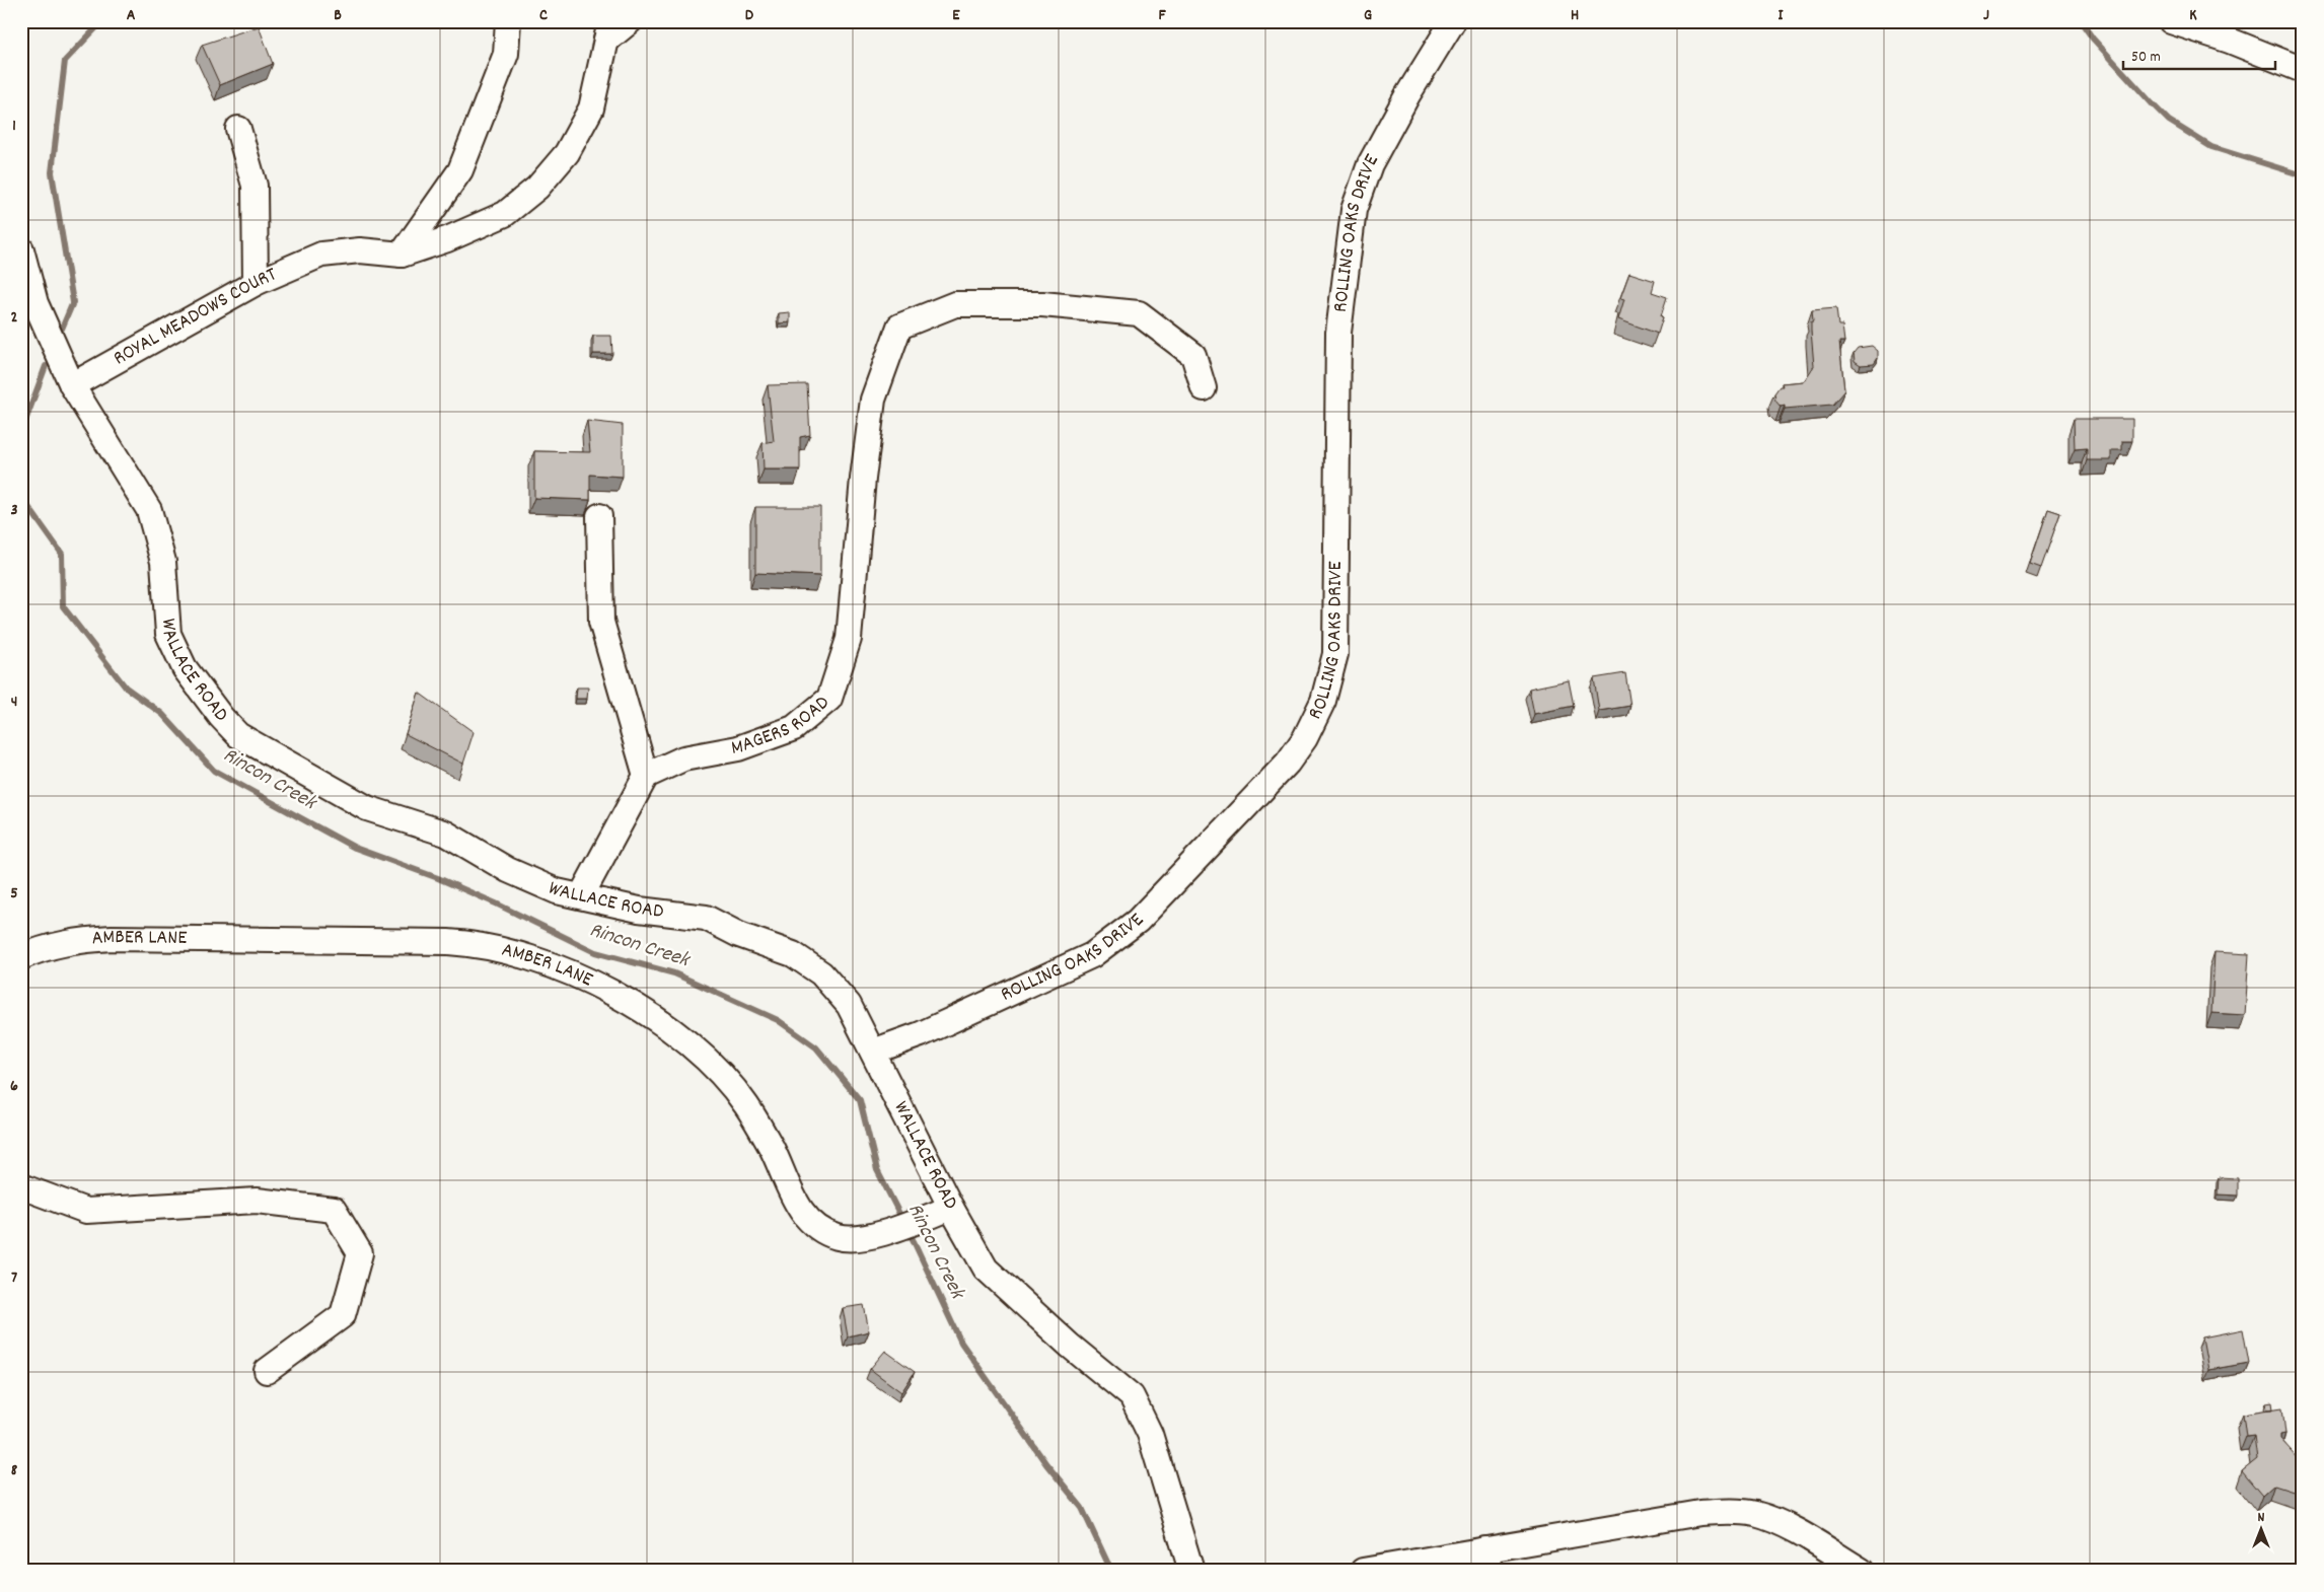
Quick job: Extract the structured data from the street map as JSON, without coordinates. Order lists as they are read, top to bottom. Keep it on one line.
{"streets":{"street":["ROLLING OAKS DRIVE","ROYAL MEADOWS COURT","WALLACE ROAD","MAGERS ROAD","AMBER LANE"]},"crossings":[["ROLLING OAKS DRIVE","WALLACE ROAD"],["ROYAL MEADOWS COURT","WALLACE ROAD"],["WALLACE ROAD","AMBER LANE"]],"water":["Rincon Creek"],"scale_bar":"50 m","north":"top","grid":{"columns":["A","B","C","D","E","F","G","H","I","J","K"],"rows":["1","2","3","4","5","6","7","8"]}}
